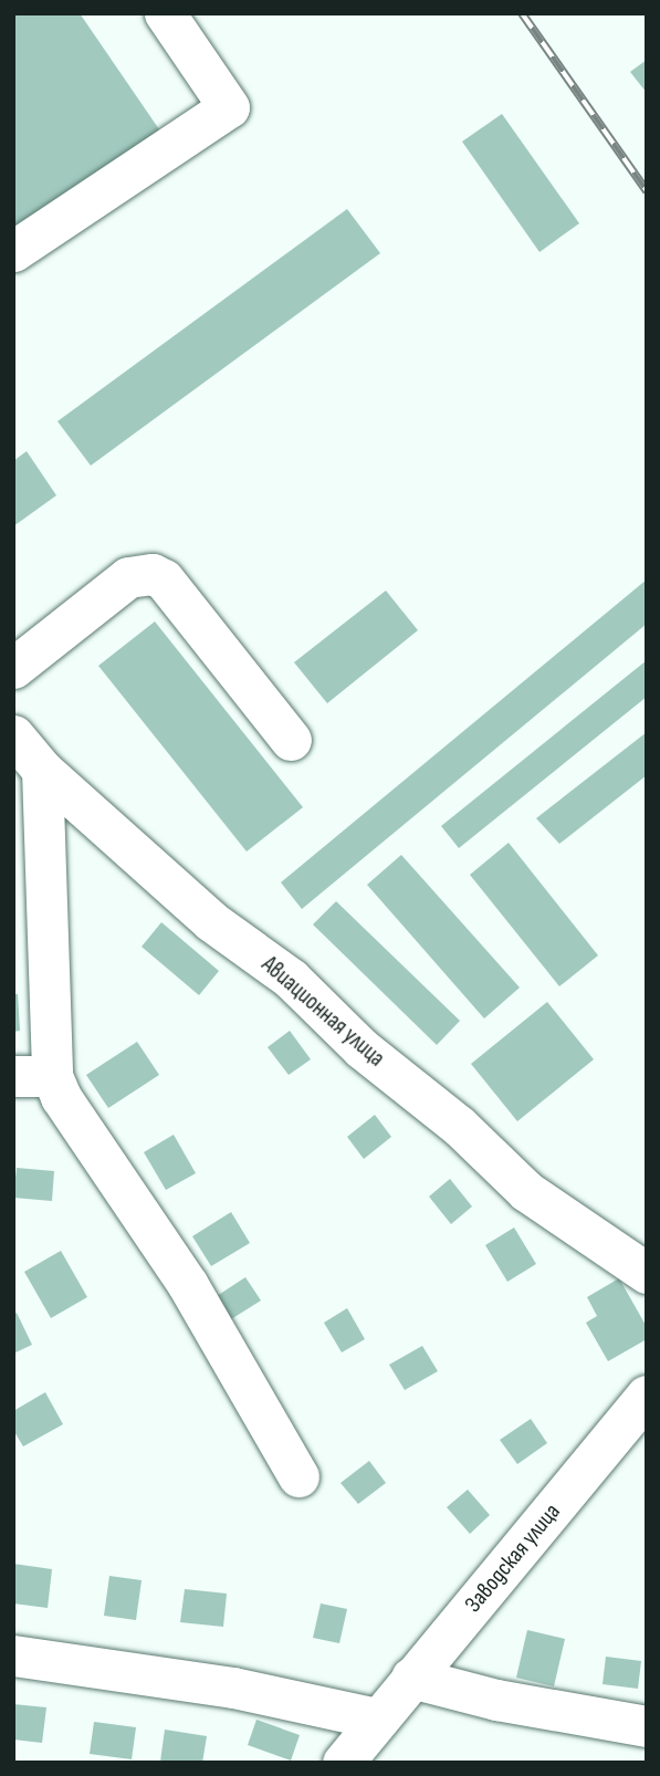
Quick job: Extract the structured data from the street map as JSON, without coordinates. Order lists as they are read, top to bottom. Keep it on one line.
{"streets":{"street":["Авиационная улица","Заводская улица"]}}
